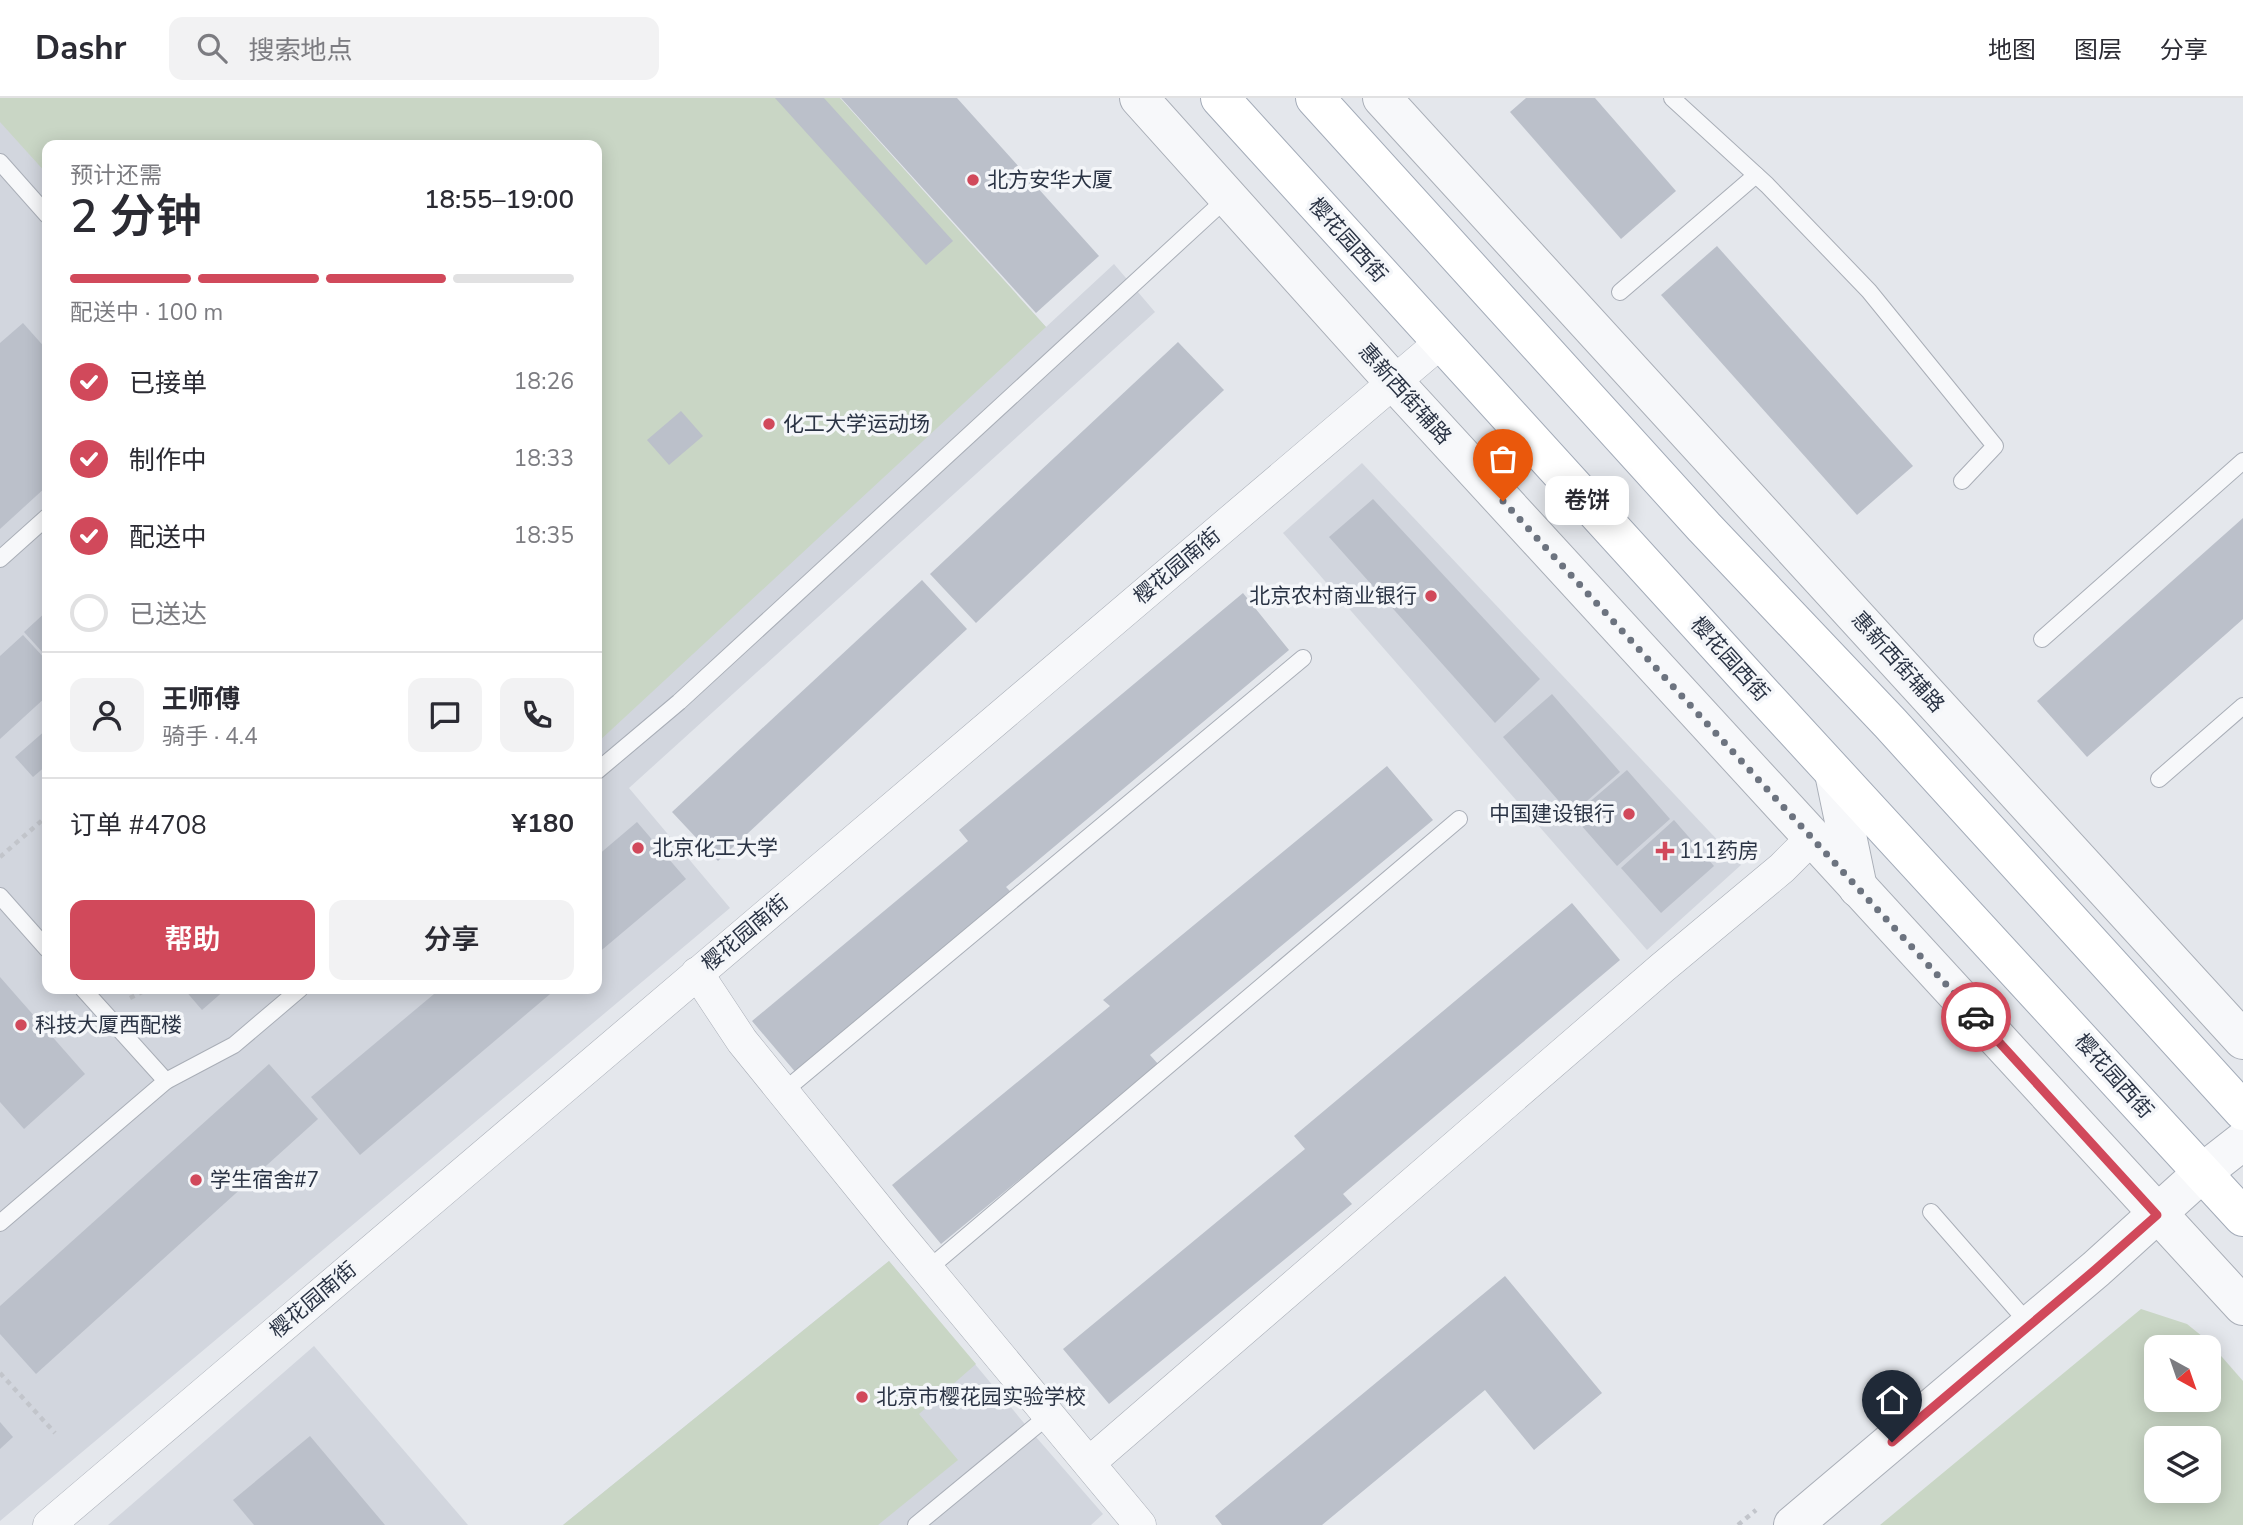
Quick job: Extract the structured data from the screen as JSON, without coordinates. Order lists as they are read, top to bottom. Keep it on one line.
{"streets":{"main road":["樱花园西街"],"street":["惠新西街辅路","樱花园南街"]},"crossings":[["樱花园西街","樱花园南街"],["惠新西街辅路","樱花园南街"]],"places":{"other":["北方安华大厦","化工大学运动场","卷饼","北京农村商业银行","中国建设银行","北京化工大学","科技大厦西配楼","学生宿舍#7","北京市樱花园实验学校"],"health":["111药房"]},"north":"bottom right","page":{"header":"Dashr","search":"搜索地点","nav":["地图","图层","分享"],"heading":["2 分钟","预计还需","18:55–19:00"],"panel":["王师傅","骑手 · 4.4","订单 #4708","¥180"],"bar":"配送中 · 100 m","list":[["已接单","18:26"],["制作中","18:33"],["配送中","18:35"],"已送达"],"bubble":"卷饼","buttons":["帮助","分享"]}}
